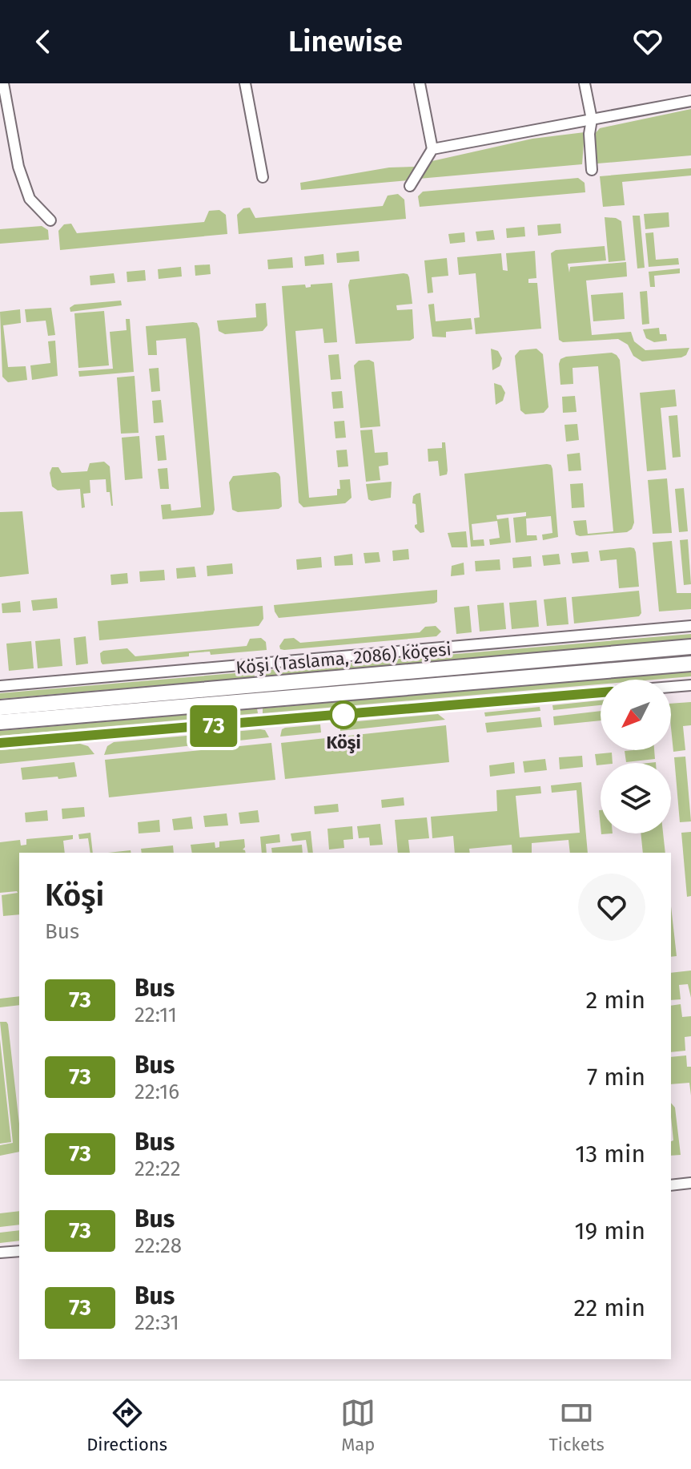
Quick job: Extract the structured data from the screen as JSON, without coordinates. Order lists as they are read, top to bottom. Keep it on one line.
{"streets":{"main road":["Köşi (Taslama, 2086) köçesi"]},"places":["Köşi"],"lines":["bus line 73"],"north":"bottom left","page":{"header":"Linewise","on_map":"73","heading":["Köşi","Bus"],"list":[{"mark":"73","name":"Bus","note":"22:11","value":"2 min"},{"mark":"73","name":"Bus","note":"22:16","value":"7 min"},{"mark":"73","name":"Bus","note":"22:22","value":"13 min"},{"mark":"73","name":"Bus","note":"22:28","value":"19 min"},{"mark":"73","name":"Bus","note":"22:31","value":"22 min"}],"tabs":["Directions","Map","Tickets"]}}
